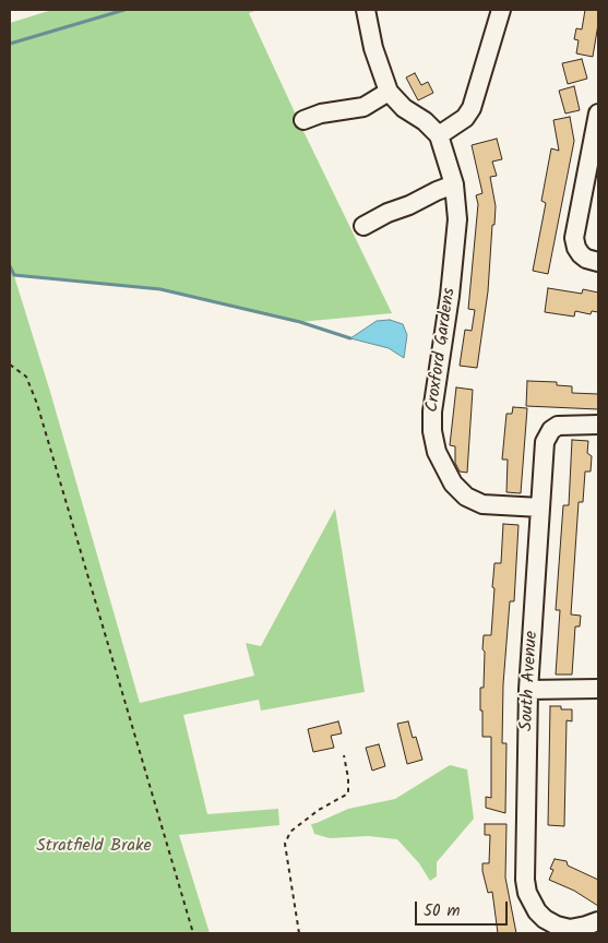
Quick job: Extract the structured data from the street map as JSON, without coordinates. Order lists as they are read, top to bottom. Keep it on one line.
{"streets":{"street":["Croxford Gardens","South Avenue"]},"crossings":[["Croxford Gardens","South Avenue"]],"parks":["Stratfield Brake"],"scale_bar":"50 m"}
